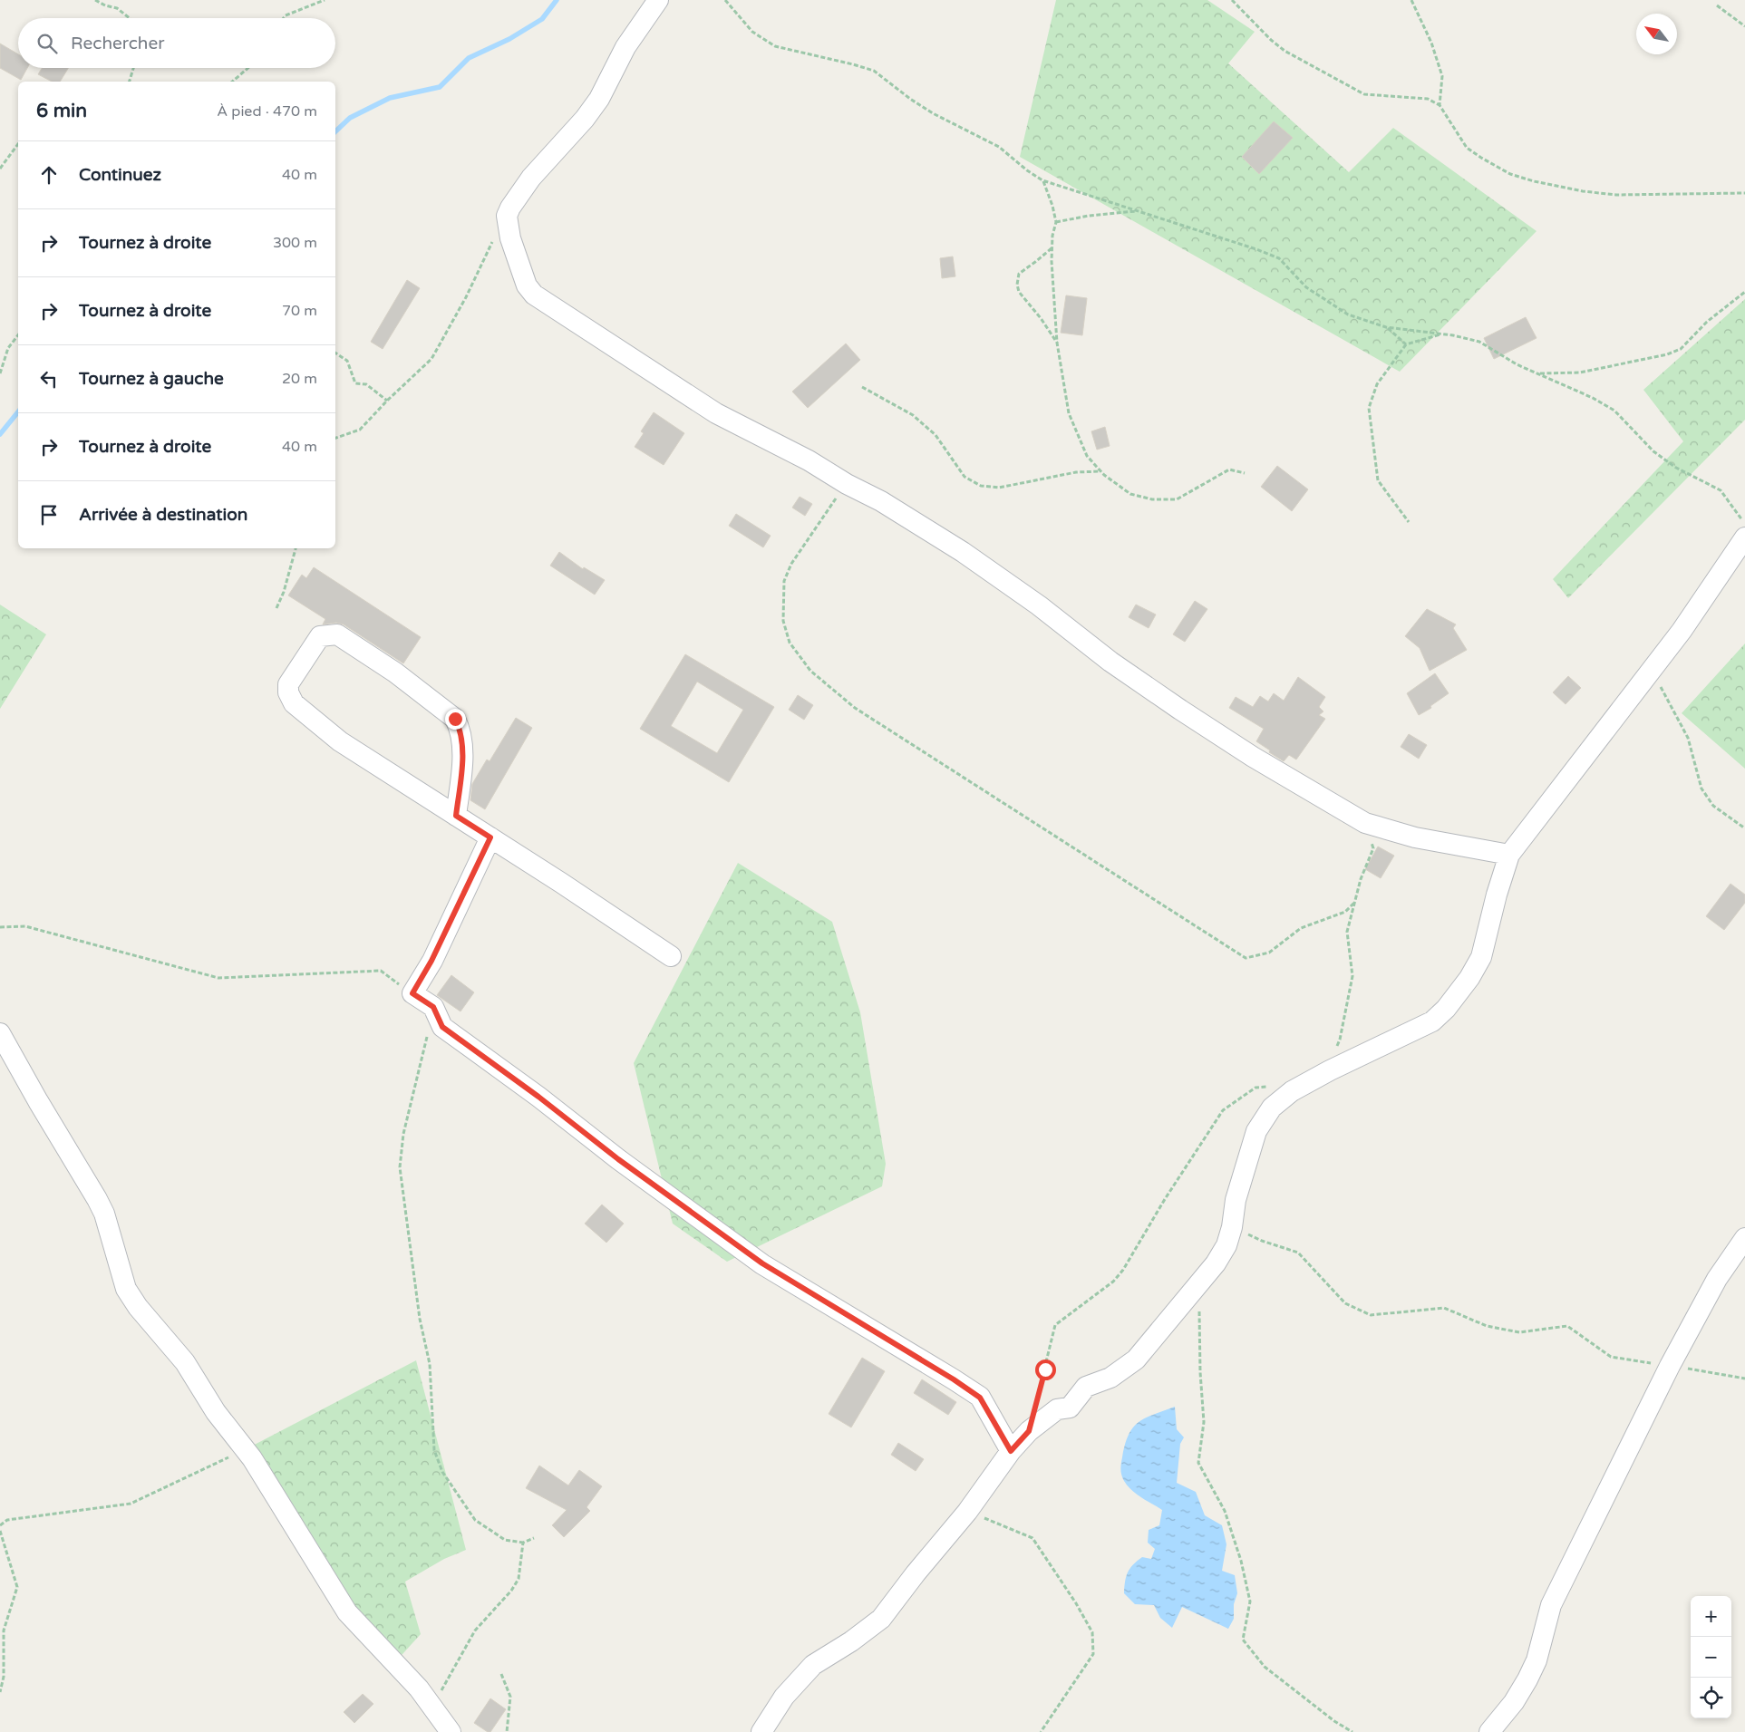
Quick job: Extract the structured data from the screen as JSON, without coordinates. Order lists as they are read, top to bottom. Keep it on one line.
{"north":"top left","page":{"search":"Rechercher","heading":["6 min","À pied · 470 m"],"list":[["Continuez","40 m"],["Tournez à droite","300 m"],["Tournez à droite","70 m"],["Tournez à gauche","20 m"],["Tournez à droite","40 m"],"Arrivée à destination"],"map_buttons":["+","−"]}}
